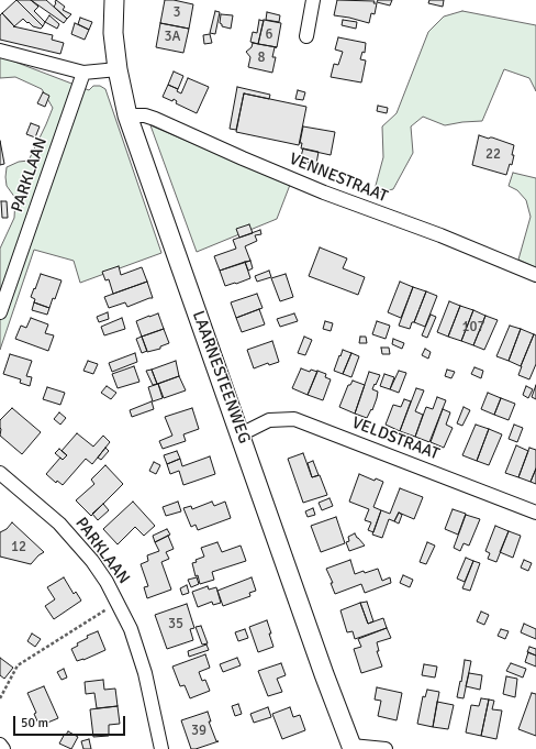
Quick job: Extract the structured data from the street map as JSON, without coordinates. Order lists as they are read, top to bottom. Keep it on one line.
{"streets":{"street":["PARKLAAN","VENNESTRAAT","LAARNESTEENWEG","VELDSTRAAT"]},"crossings":[["VENNESTRAAT","LAARNESTEENWEG"],["LAARNESTEENWEG","VELDSTRAAT"]],"house_numbers":["3","6","3A","8","22","107","12","35","39"],"scale_bar":"50 m"}
